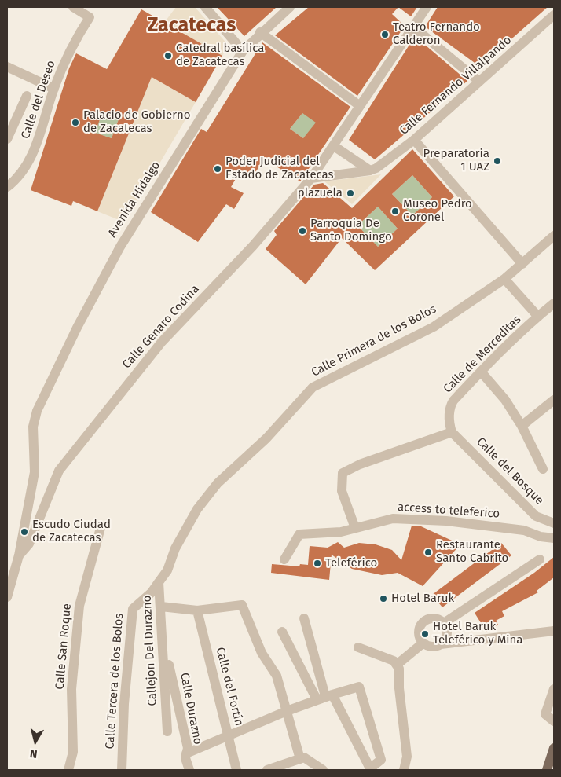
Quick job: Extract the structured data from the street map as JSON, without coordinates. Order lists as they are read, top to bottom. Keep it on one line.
{"streets":{"street":["Calle Fernando Villalpando","Calle del Deseo","Avenida Hidalgo","Calle Genaro Codina","Calle Primera de los Bolos","Calle de Merceditas","Calle del Bosque","access to teleferico","Calle San Roque","Callejon Del Durazno","Calle Tercera de los Bolos","Calle del Fortín","Calle Durazno"]},"crossings":[["Avenida Hidalgo","Calle Genaro Codina"],["Calle Primera de los Bolos","Callejon Del Durazno"],["Calle de Merceditas","Calle del Bosque"],["Callejon Del Durazno","Calle Tercera de los Bolos"],["Callejon Del Durazno","Calle Durazno"]],"districts":["Zacatecas"],"places":["Teatro Fernando Calderon","Catedral basílica de Zacatecas","Palacio de Gobierno de Zacatecas","Preparatoria 1 UAZ","Poder Judicial del Estado de Zacatecas","plazuela","Museo Pedro Coronel","Parroquia De Santo Domingo","Escudo Ciudad de Zacatecas","Restaurante Santo Cabrito","Teleférico","Hotel Baruk","Hotel Baruk Teleférico y Mina"],"north":"bottom"}
